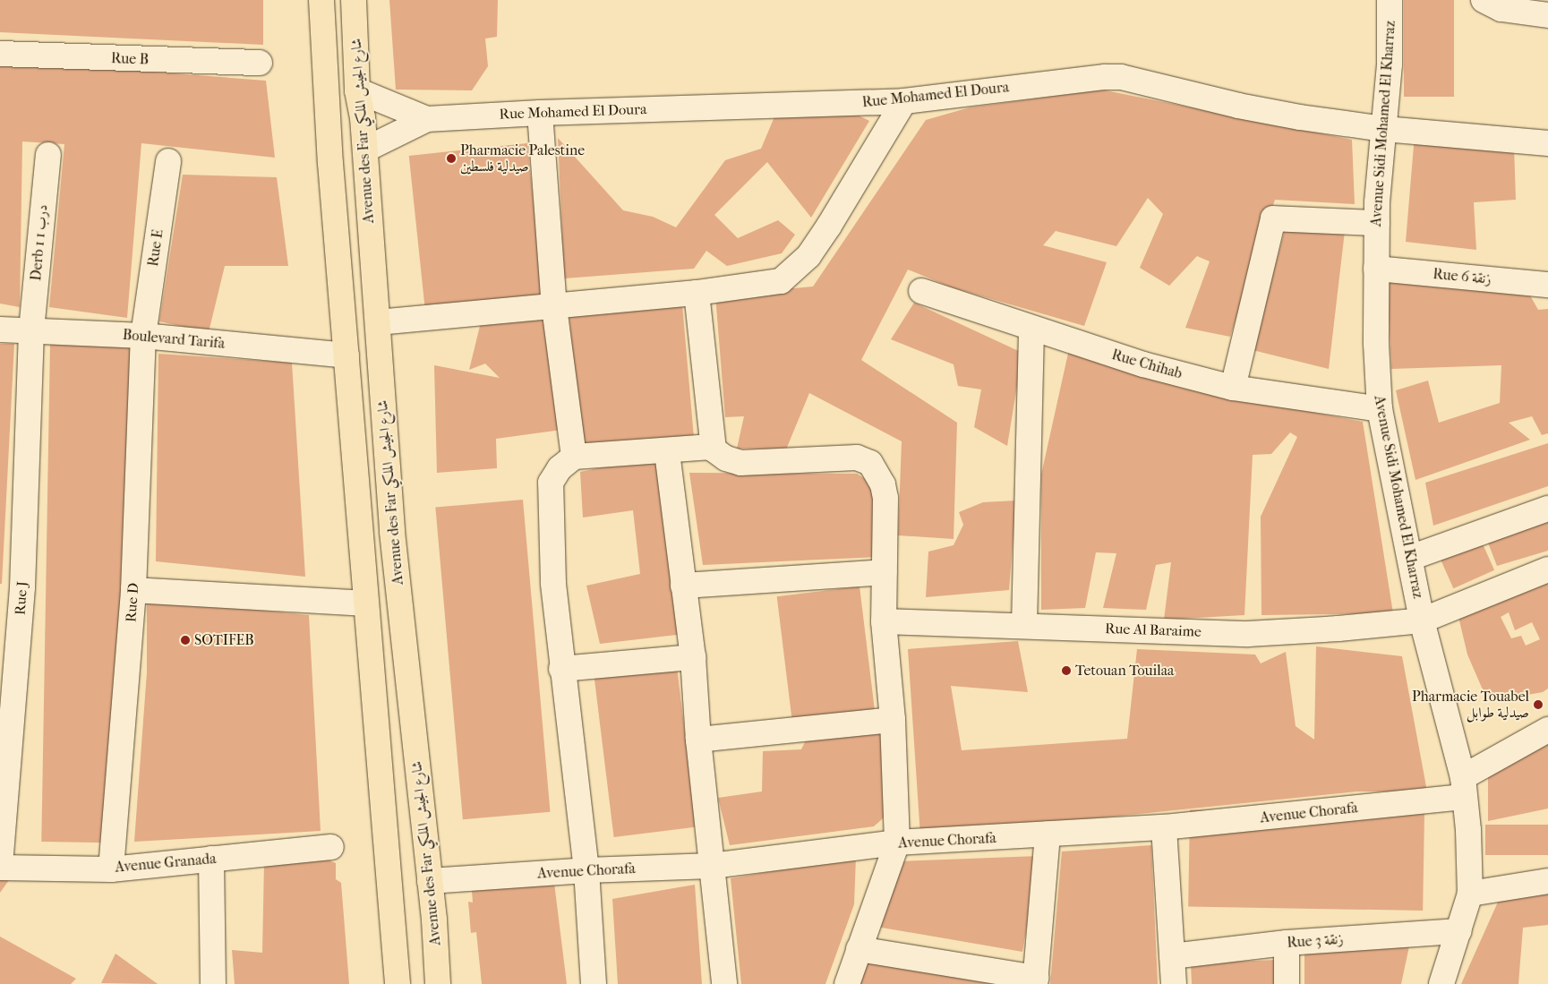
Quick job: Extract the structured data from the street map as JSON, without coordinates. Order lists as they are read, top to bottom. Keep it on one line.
{"streets":{"main road":["Avenue des Far شارع الجيش الملكي"],"street":["Rue B","Rue Mohamed El Doura","Avenue Sidi Mohamed El Kharraz","Derb 1 درب 1","Rue E","Rue 6 زنقة","Boulevard Tarifa","Rue Chihab","Rue J","Rue D","Rue Al Baraime","Avenue Chorafa","Avenue Granada","Rue 3 زنقة"]},"crossings":[["Rue Mohamed El Doura","Avenue Sidi Mohamed El Kharraz"],["Rue Mohamed El Doura","Avenue des Far شارع الجيش الملكي"],["Avenue Sidi Mohamed El Kharraz","Rue 6 زنقة"],["Avenue Sidi Mohamed El Kharraz","Rue Chihab"],["Avenue Sidi Mohamed El Kharraz","Rue Al Baraime"],["Avenue Sidi Mohamed El Kharraz","Avenue Chorafa"],["Avenue Sidi Mohamed El Kharraz","Rue 3 زنقة"],["Avenue des Far شارع الجيش الملكي","Avenue Chorafa"],["Derb 1 درب 1","Boulevard Tarifa"],["Derb 1 درب 1","Rue J"],["Rue E","Boulevard Tarifa"],["Rue E","Rue D"],["Boulevard Tarifa","Rue J"],["Boulevard Tarifa","Rue D"],["Rue J","Avenue Granada"],["Rue D","Avenue Granada"]],"places":["Pharmacie Palestine صيدلية فلسطين","SOTIFEB","Tetouan Touilaa","Pharmacie Touabel صيدلية طوابل"]}
